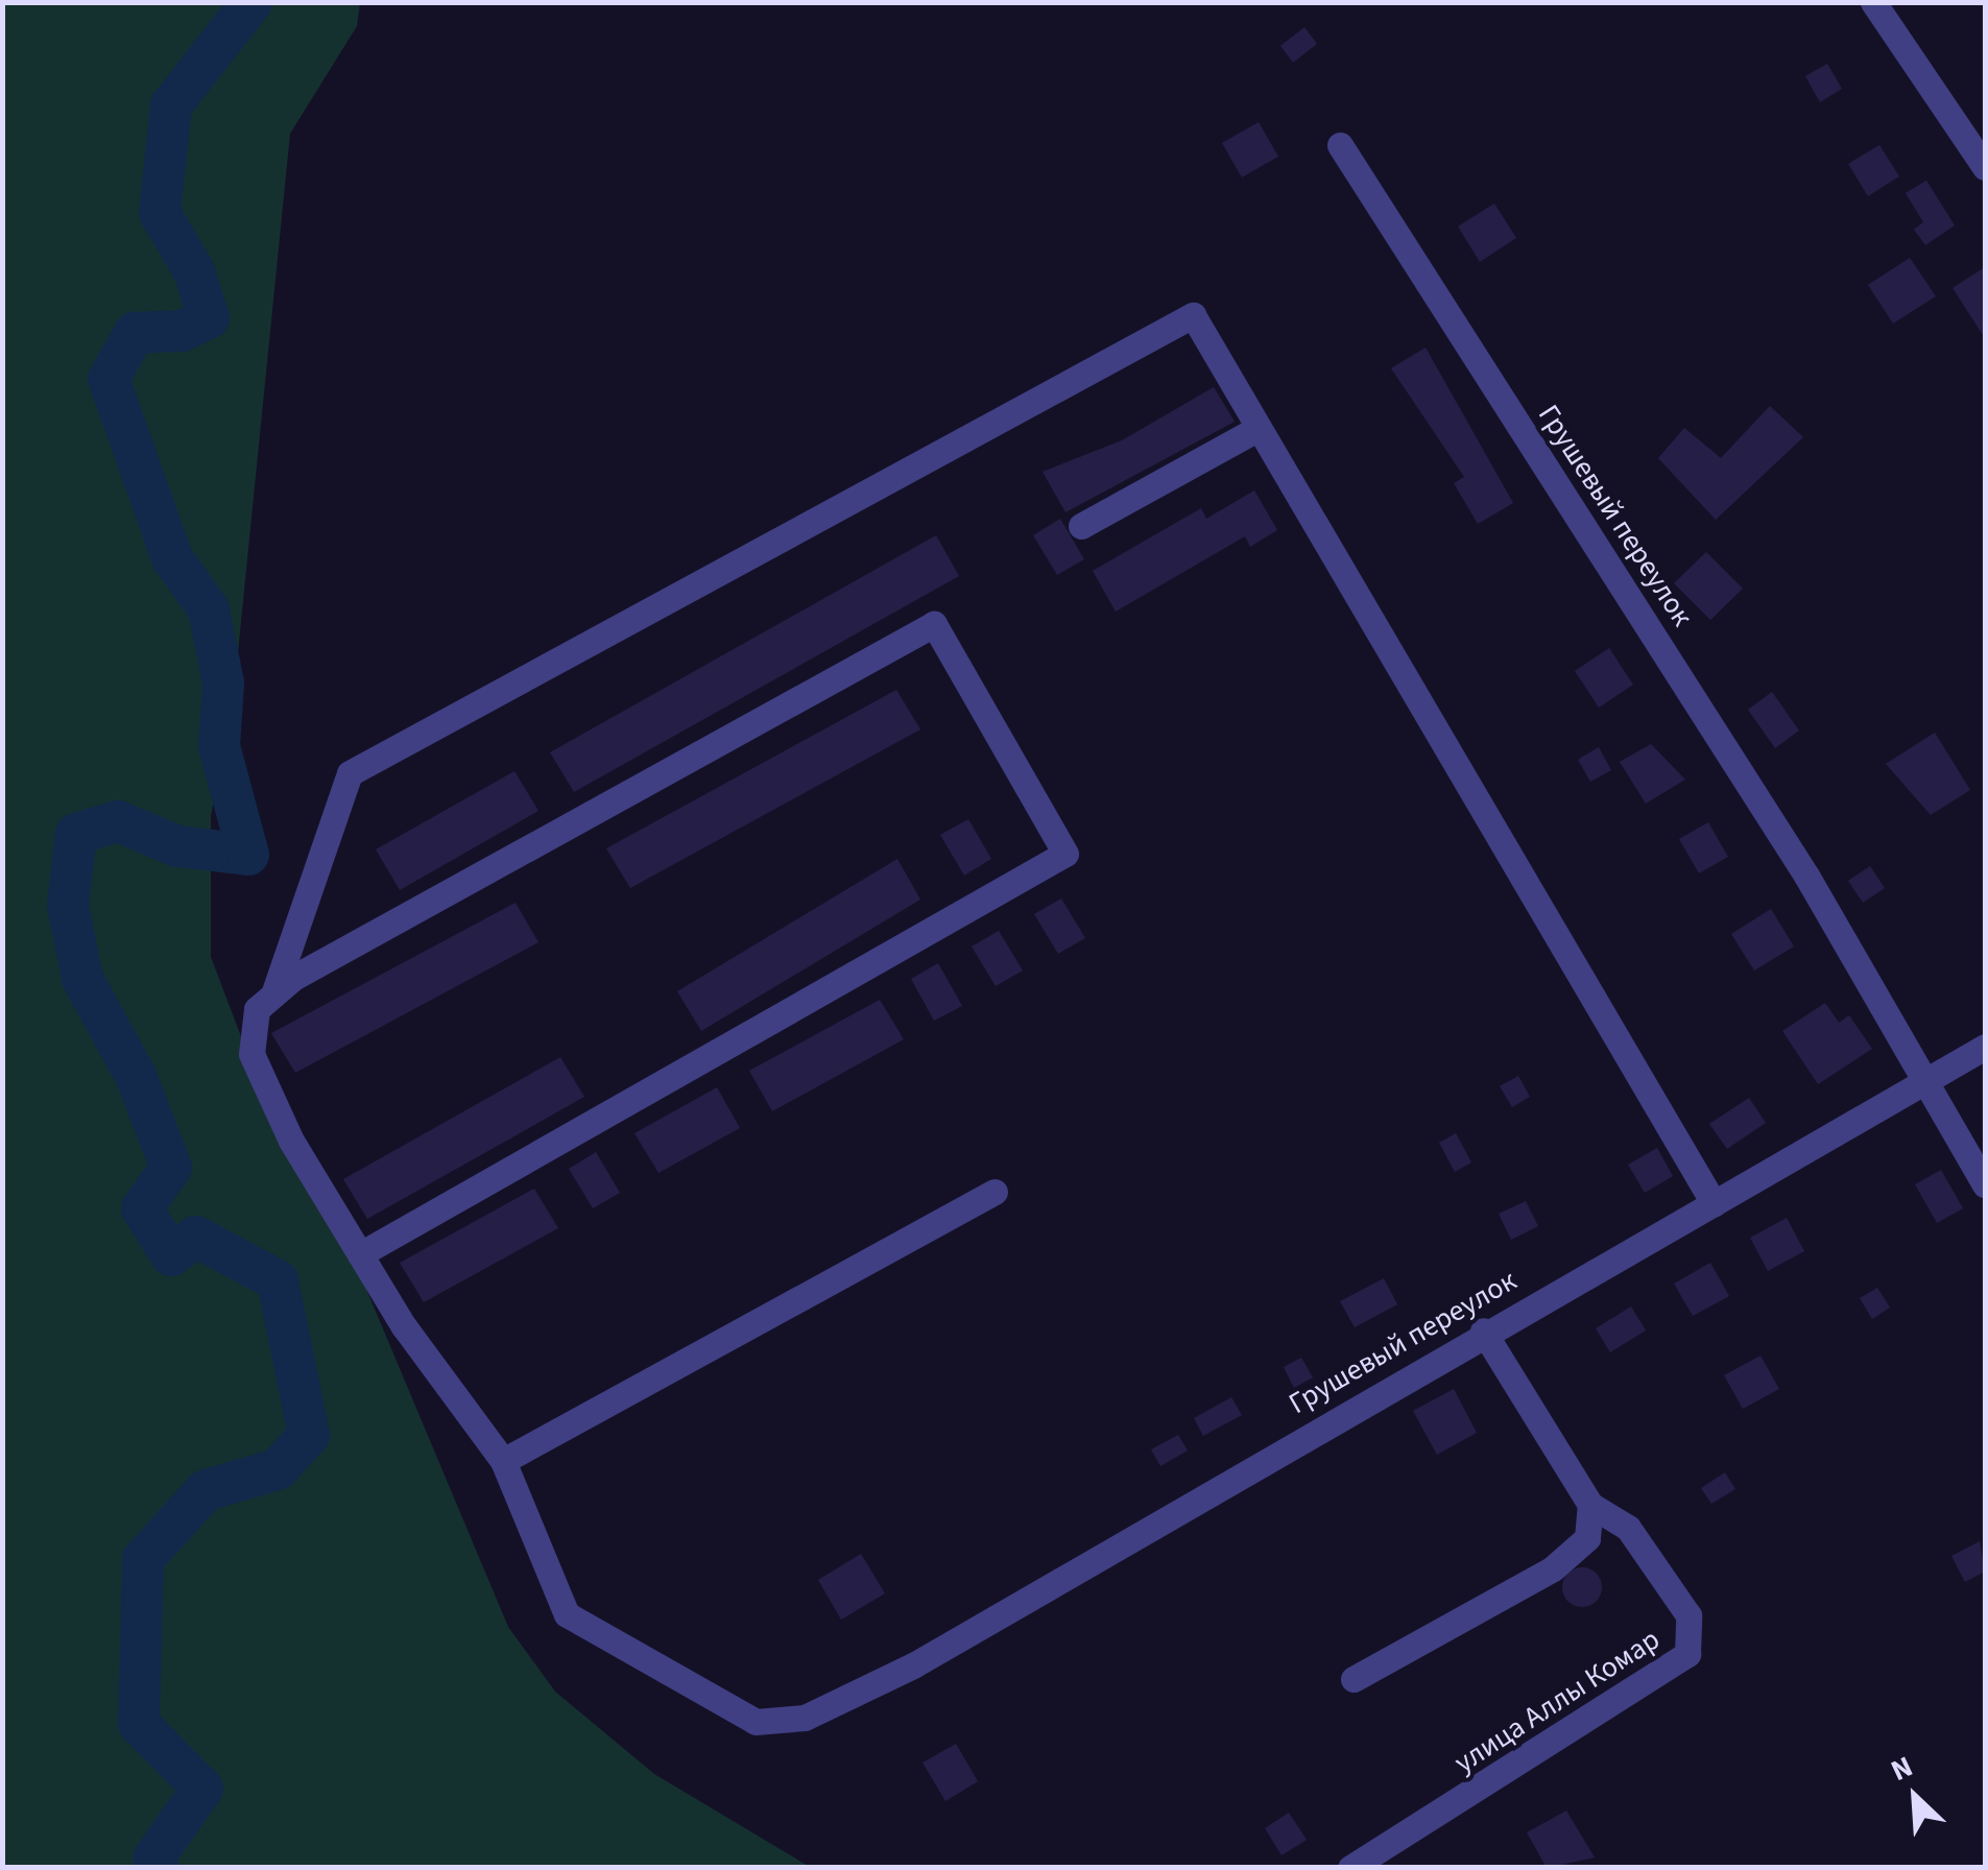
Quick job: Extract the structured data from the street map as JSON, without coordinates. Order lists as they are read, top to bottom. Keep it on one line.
{"streets":{"street":["Грушевый переулок","улица Аллы Комар"]},"north":"top left"}
